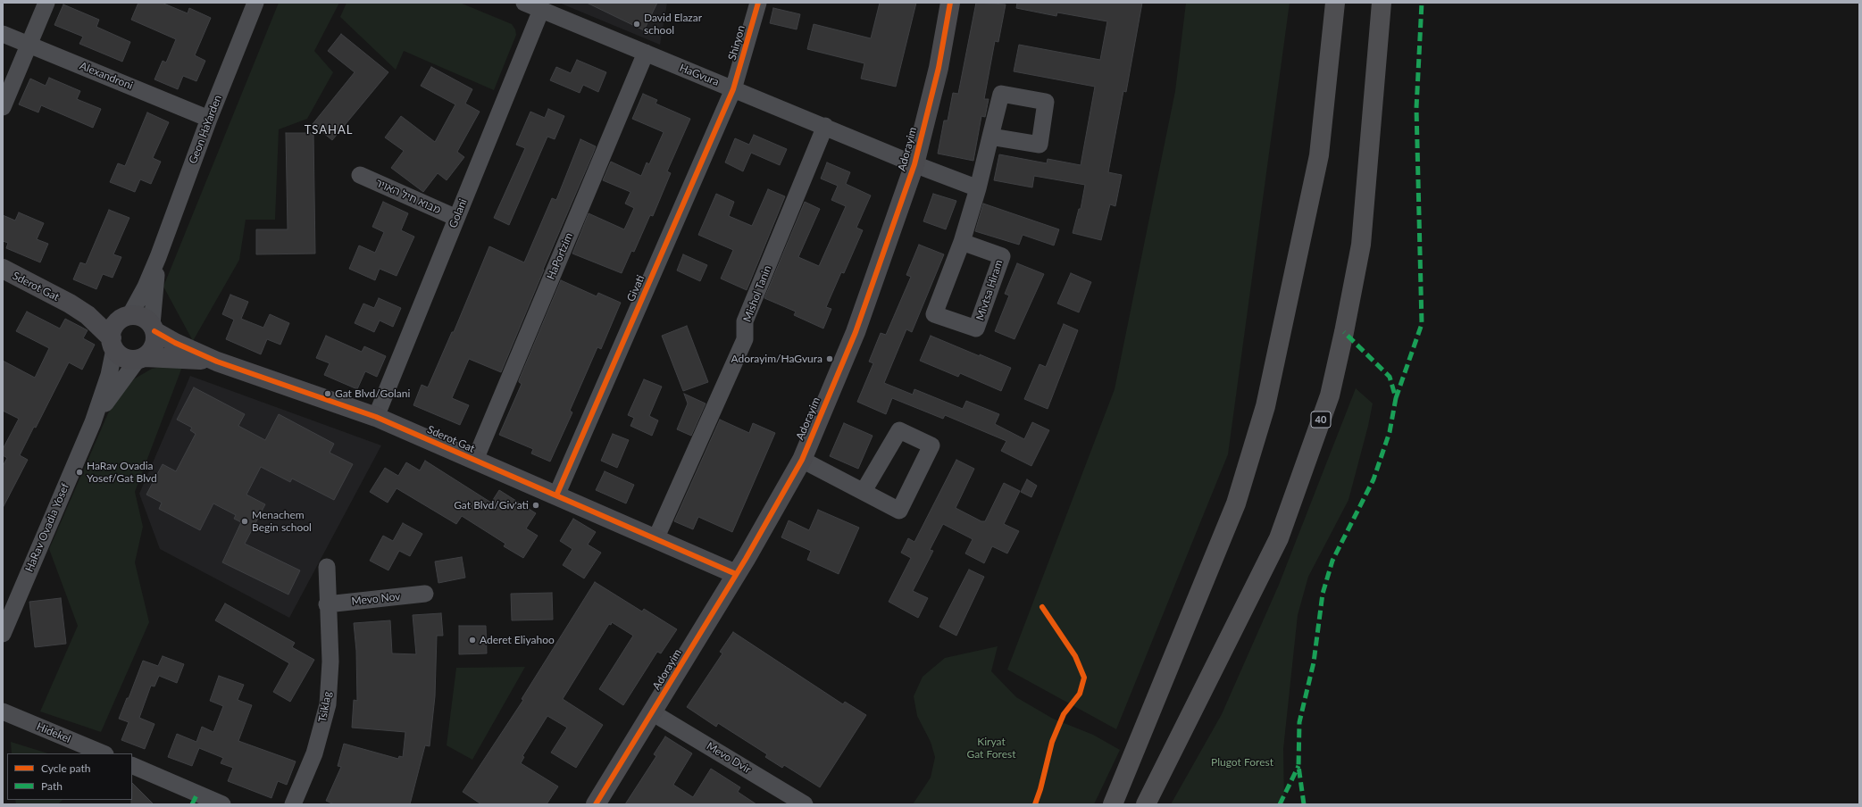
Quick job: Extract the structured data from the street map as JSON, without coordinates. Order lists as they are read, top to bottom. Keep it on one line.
{"streets":{"highway":["40"],"street":["Shiryon","HaGvura","Alexandroni","Geon HaYarden","Adorayim","מבוא חיל האויר","Golani","HaPortzim","Sderot Gat","Givati","Mivtsa Hiram","Mishol Tanin","HaRav Ovadia Yosef","Mevo Nov","Tsiklag","Hidekel","Mevo Dvir"]},"crossings":[["Shiryon","HaGvura"],["Shiryon","Givati"],["HaGvura","Adorayim"],["HaGvura","Golani"],["HaGvura","HaPortzim"],["HaGvura","Givati"],["HaGvura","Mivtsa Hiram"],["HaGvura","Mishol Tanin"],["Alexandroni","Geon HaYarden"],["Geon HaYarden","Sderot Gat"],["Geon HaYarden","HaRav Ovadia Yosef"],["Adorayim","Sderot Gat"],["Adorayim","Mevo Dvir"],["מבוא חיל האויר","Golani"],["Golani","Sderot Gat"],["HaPortzim","Sderot Gat"],["Sderot Gat","Givati"],["Sderot Gat","Mishol Tanin"],["Sderot Gat","HaRav Ovadia Yosef"],["Mevo Nov","Tsiklag"]],"districts":["TSAHAL"],"parks":["Kiryat Gat Forest","Plugot Forest"],"places":["David Elazar school","Adorayim/HaGvura","Gat Blvd/Golani","HaRav Ovadia Yosef/Gat Blvd","Gat Blvd/Giv'ati","Menachem Begin school","Aderet Eliyahoo"],"legend":["Cycle path","Path"]}
